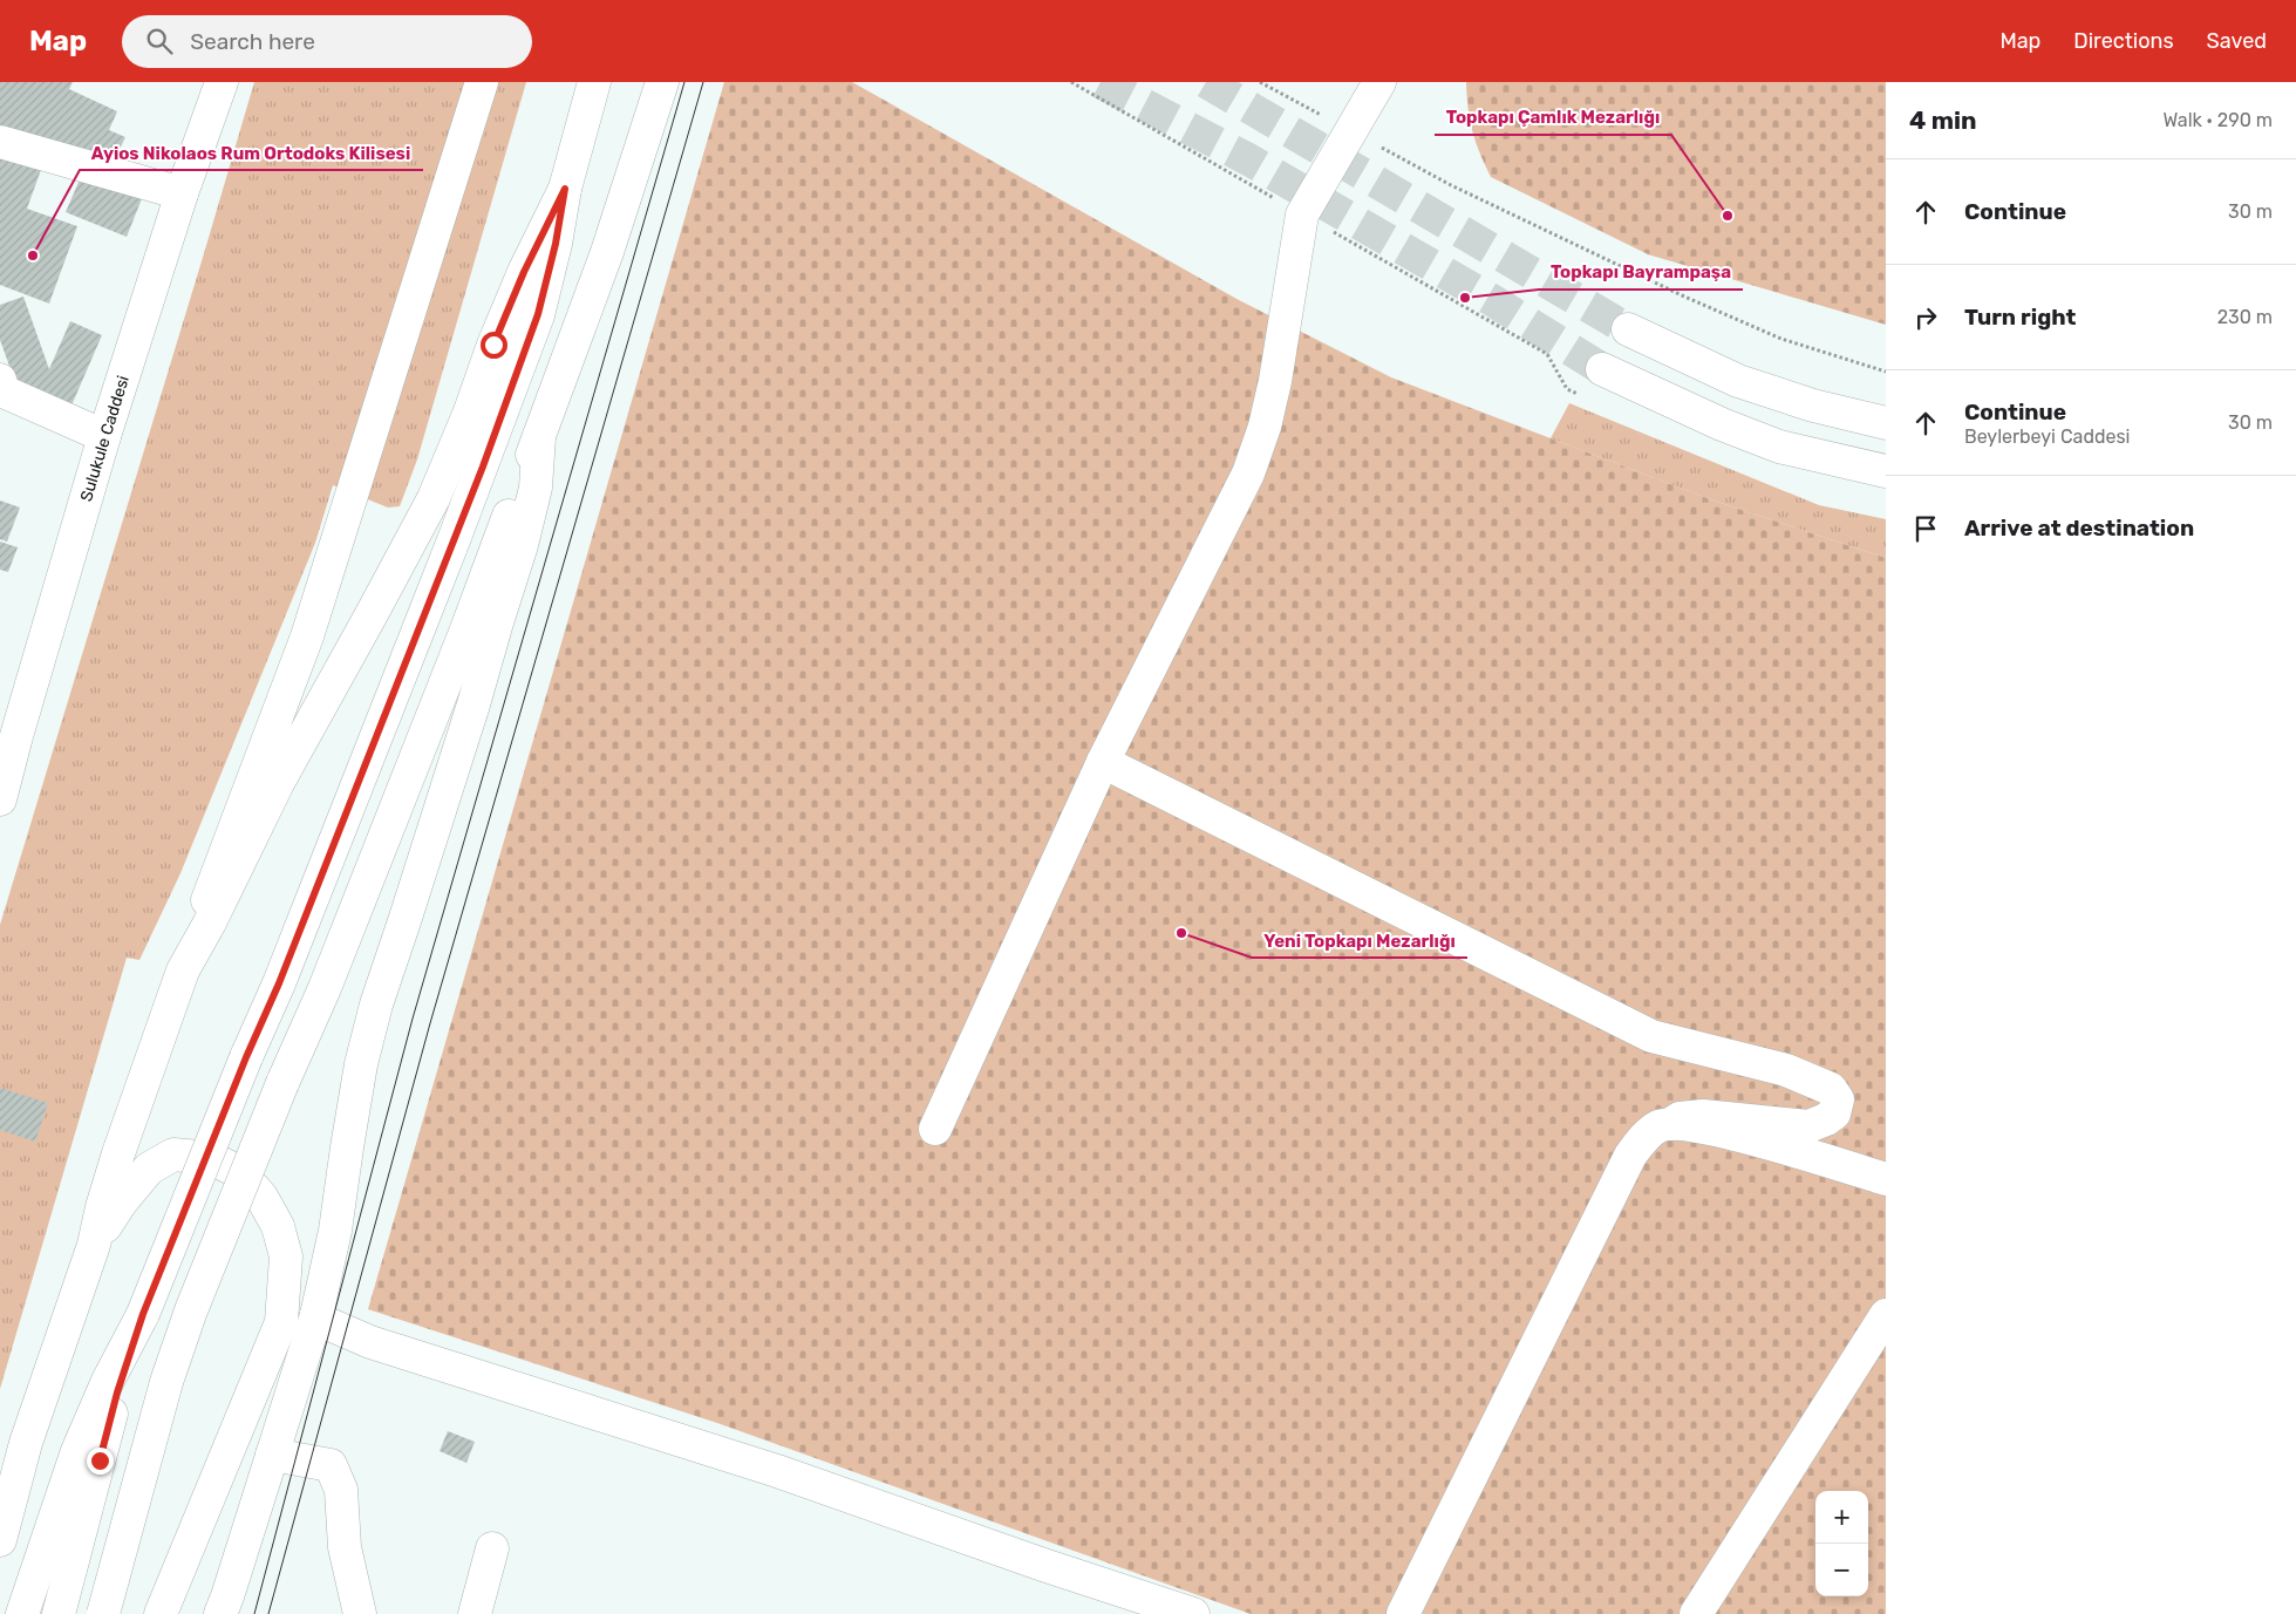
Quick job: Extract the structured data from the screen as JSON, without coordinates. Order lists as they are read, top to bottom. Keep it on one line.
{"streets":{"main road":["Sulukule Caddesi"]},"places":["Topkapı Çamlık Mezarlığı","Ayios Nikolaos Rum Ortodoks Kilisesi","Topkapı Bayrampaşa","Yeni Topkapı Mezarlığı"],"page":{"header":"Map","search":"Search here","nav":["Map","Directions","Saved"],"heading":["4 min","Walk · 290 m"],"list":[["Continue","30 m"],["Turn right","230 m"],["Continue","Beylerbeyi Caddesi","30 m"],"Arrive at destination"],"map_buttons":["+","−"]}}
